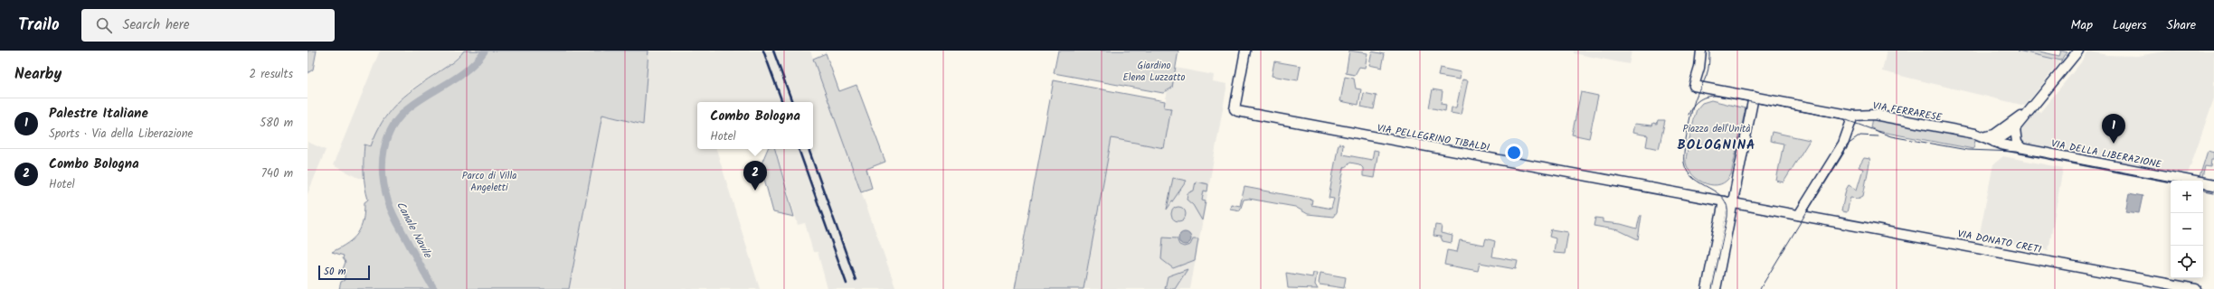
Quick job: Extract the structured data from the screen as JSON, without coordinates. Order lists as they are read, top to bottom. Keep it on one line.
{"streets":{"main road":["VIA FERRARESE","VIA PELLEGRINO TIBALDI","VIA DELLA LIBERAZIONE","VIA DONATO CRETI"]},"crossings":[["VIA FERRARESE","VIA DELLA LIBERAZIONE"]],"districts":["BOLOGNINA"],"water":["Canale Navile"],"parks":["Giardino Elena Luzzatto","Piazza dell'Unità","Parco di Villa Angeletti"],"scale_bar":"50 m","page":{"header":"Trailo","search":"Search here","nav":["Map","Layers","Share"],"heading":["Nearby","2 results"],"list":[{"mark":"1","name":"Palestre Italiane","note":"Sports · Via della Liberazione","value":"580 m"},{"mark":"2","name":"Combo Bologna","note":"Hotel","value":"740 m"}],"popup":["Combo Bologna","Hotel"],"pins":["1","2"],"map_buttons":["+","−"],"scale":"50 m"}}
